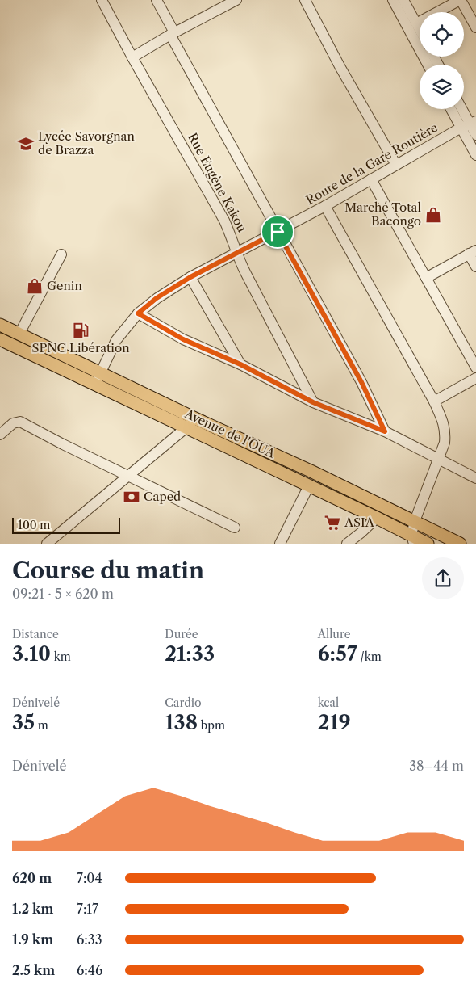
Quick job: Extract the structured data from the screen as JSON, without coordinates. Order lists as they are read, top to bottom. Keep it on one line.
{"streets":{"main road":["Avenue de l'OUA"],"street":["Route de la Gare Routière","Rue Eugène Kakou"]},"crossings":[["Route de la Gare Routière","Rue Eugène Kakou"],["Route de la Gare Routière","Avenue de l'OUA"]],"places":{"school or university":["Lycée Savorgnan de Brazza"],"shop":["Marché Total Bacongo","Genin"],"fuel station":["SPNC Libération"],"bank":["Caped"],"supermarket":["ASIA"]},"scale_bar":"100 m","page":{"scale":"100 m","heading":["Course du matin","09:21 · 5 × 620 m"],"stats":[["Distance","3.10 km"],["Durée","21:33"],["Allure","6:57 /km"],["Dénivelé","35 m"],["Cardio","138 bpm"],["kcal","219"]],"chart":["Dénivelé","38–44 m"],"list":[{"name":"620 m","note":"7:04"},{"name":"1.2 km","note":"7:17"},{"name":"1.9 km","note":"6:33"},{"name":"2.5 km","note":"6:46"}]}}
